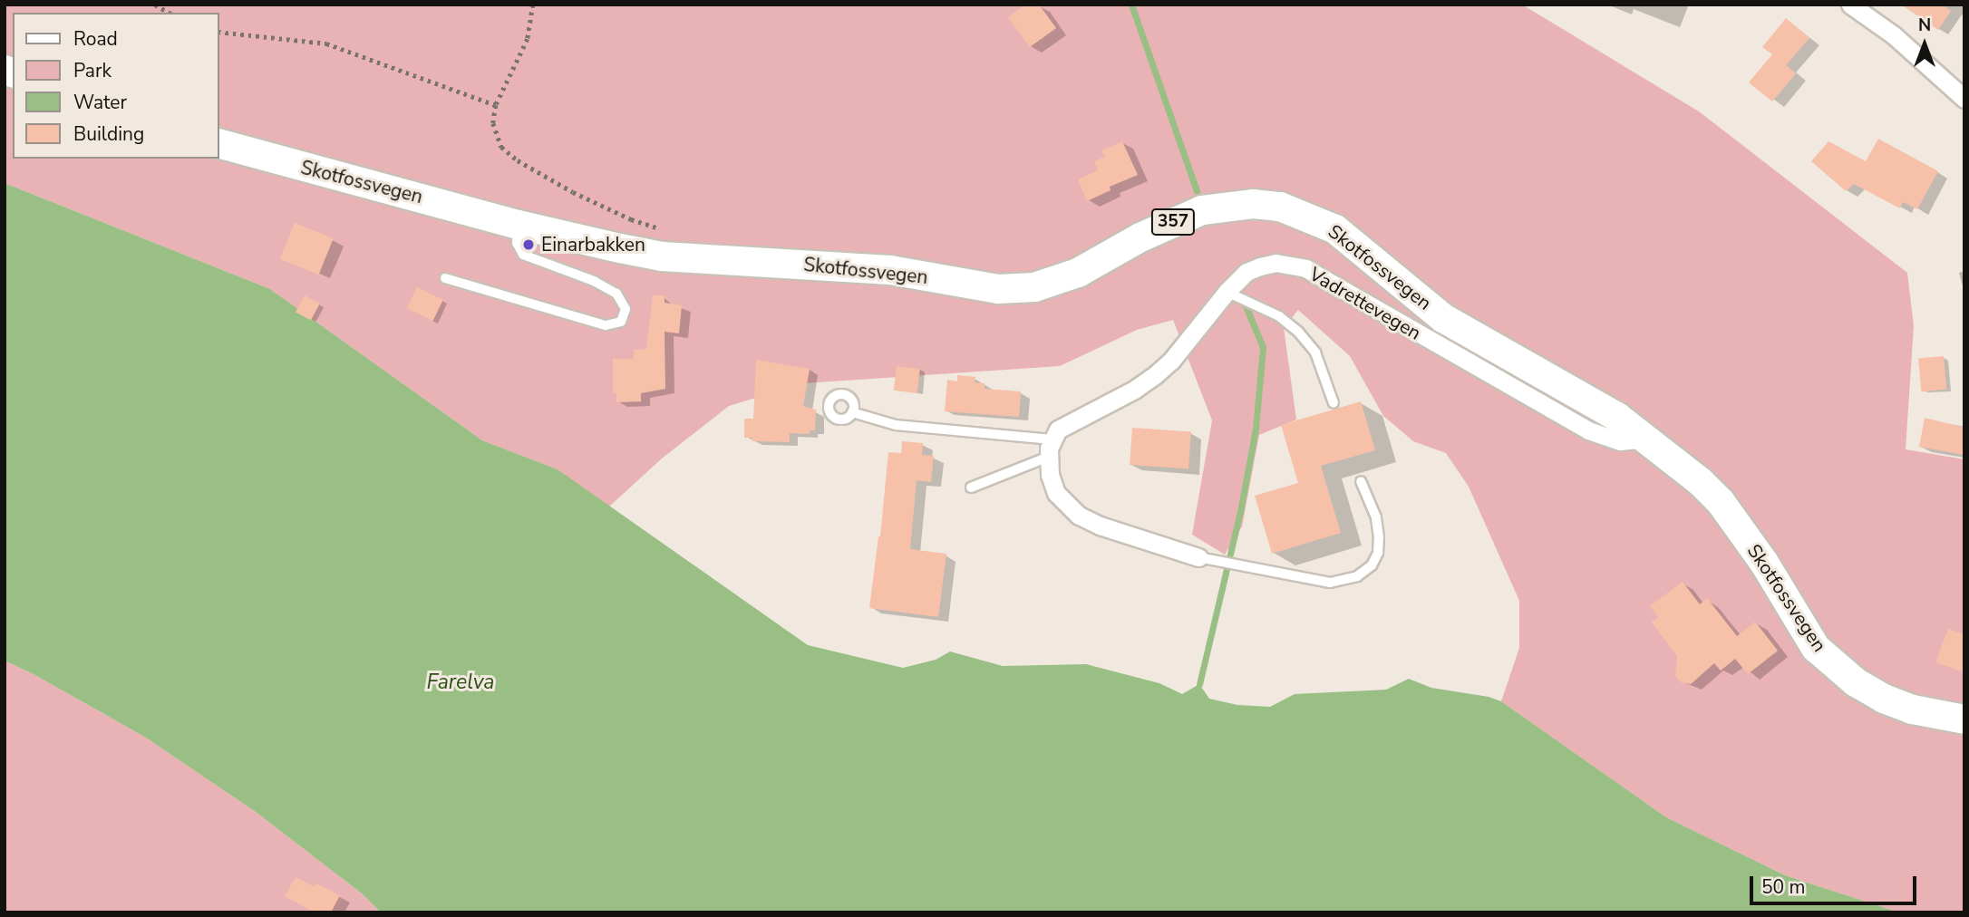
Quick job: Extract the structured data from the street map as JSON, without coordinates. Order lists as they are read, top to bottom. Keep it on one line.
{"streets":{"main road":["Skotfossvegen","357"],"street":["Vadrettevegen"]},"crossings":[["Skotfossvegen","Vadrettevegen"]],"water":["Farelva"],"places":["Einarbakken"],"legend":["Road","Park","Water","Building"],"scale_bar":"50 m","north":"top"}
